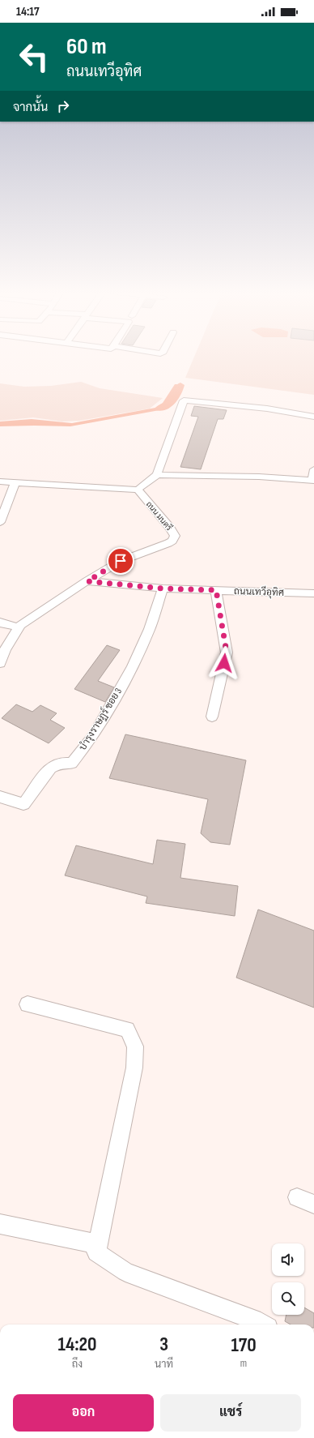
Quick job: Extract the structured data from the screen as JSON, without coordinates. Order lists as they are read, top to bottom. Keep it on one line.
{"streets":{"street":["ถนน มนตรี","ถนนเทวีอุทิศ","บำรุงราษฏร์ ซอย 3"]},"crossings":[["ถนน มนตรี","ถนนเทวีอุทิศ"],["ถนนเทวีอุทิศ","บำรุงราษฏร์ ซอย 3"]],"page":{"status":"14:17","turn":["60 m","ถนนเทวีอุทิศ"],"then":"จากนั้น","eta":["14:20","ถึง","3","นาที","170","m"],"buttons":["ออก","แชร์"]}}
